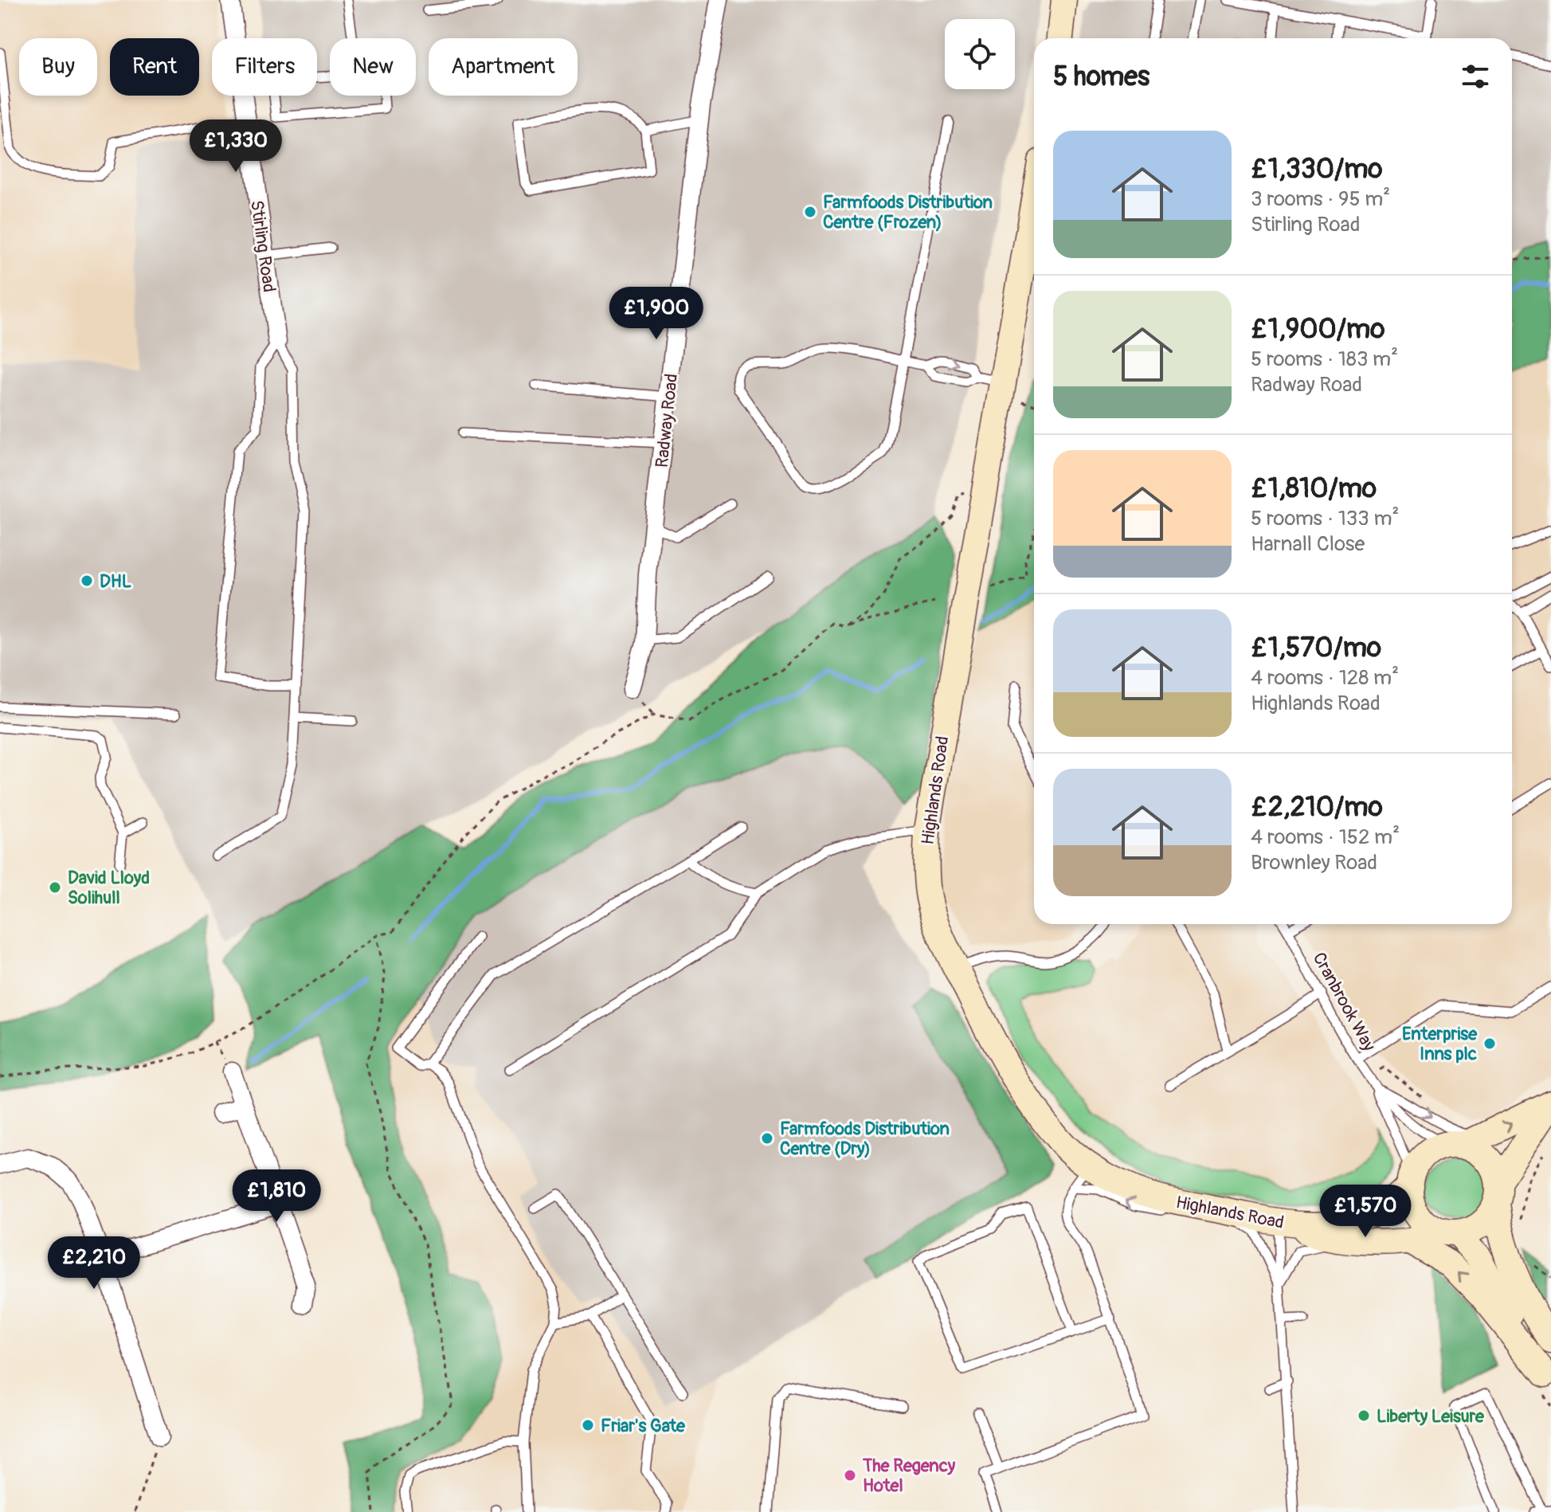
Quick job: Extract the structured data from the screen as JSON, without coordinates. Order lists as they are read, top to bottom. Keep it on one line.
{"streets":{"street":["Stirling Road","Radway Road","Highlands Road"],"lane":["Cranbrook Way"]},"places":["Farmfoods Distribution Centre (Frozen)","DHL","David Lloyd Solihull","Enterprise Inns plc","Farmfoods Distribution Centre (Dry)","Liberty Leisure","Friar's Gate","The Regency Hotel"],"page":{"chip":["Buy","Rent","Filters","New","Apartment"],"heading":"5 homes","list":[{"name":"£1,330/mo","note":"3 rooms · 95 m² · Stirling Road"},{"name":"£1,900/mo","note":"5 rooms · 183 m² · Radway Road"},{"name":"£1,810/mo","note":"5 rooms · 133 m² · Harnall Close"},{"name":"£1,570/mo","note":"4 rooms · 128 m² · Highlands Road"},{"name":"£2,210/mo","note":"4 rooms · 152 m² · Brownley Road"}],"price":["£1,330","£1,900","£1,810","£1,570","£2,210"]}}
